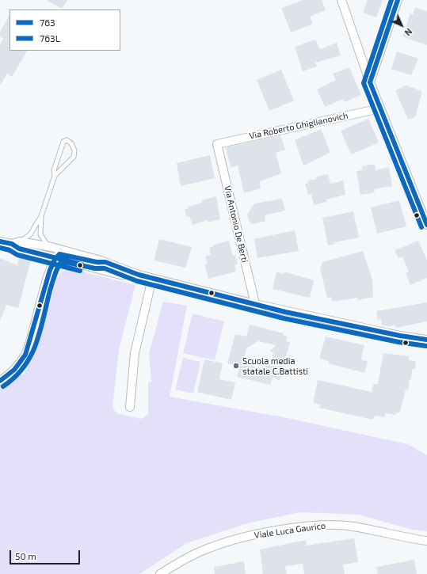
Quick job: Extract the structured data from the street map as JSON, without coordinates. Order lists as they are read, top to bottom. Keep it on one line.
{"streets":{"street":["Via Roberto Ghiglianovich","Via Antonio De Berti","Viale Luca Gaurico"]},"crossings":[["Via Roberto Ghiglianovich","Via Antonio De Berti"]],"places":["Scuola media statale C.Battisti"],"lines":["transit line 763","transit line 763L"],"legend":["763","763L"],"scale_bar":"50 m","north":"bottom right"}
